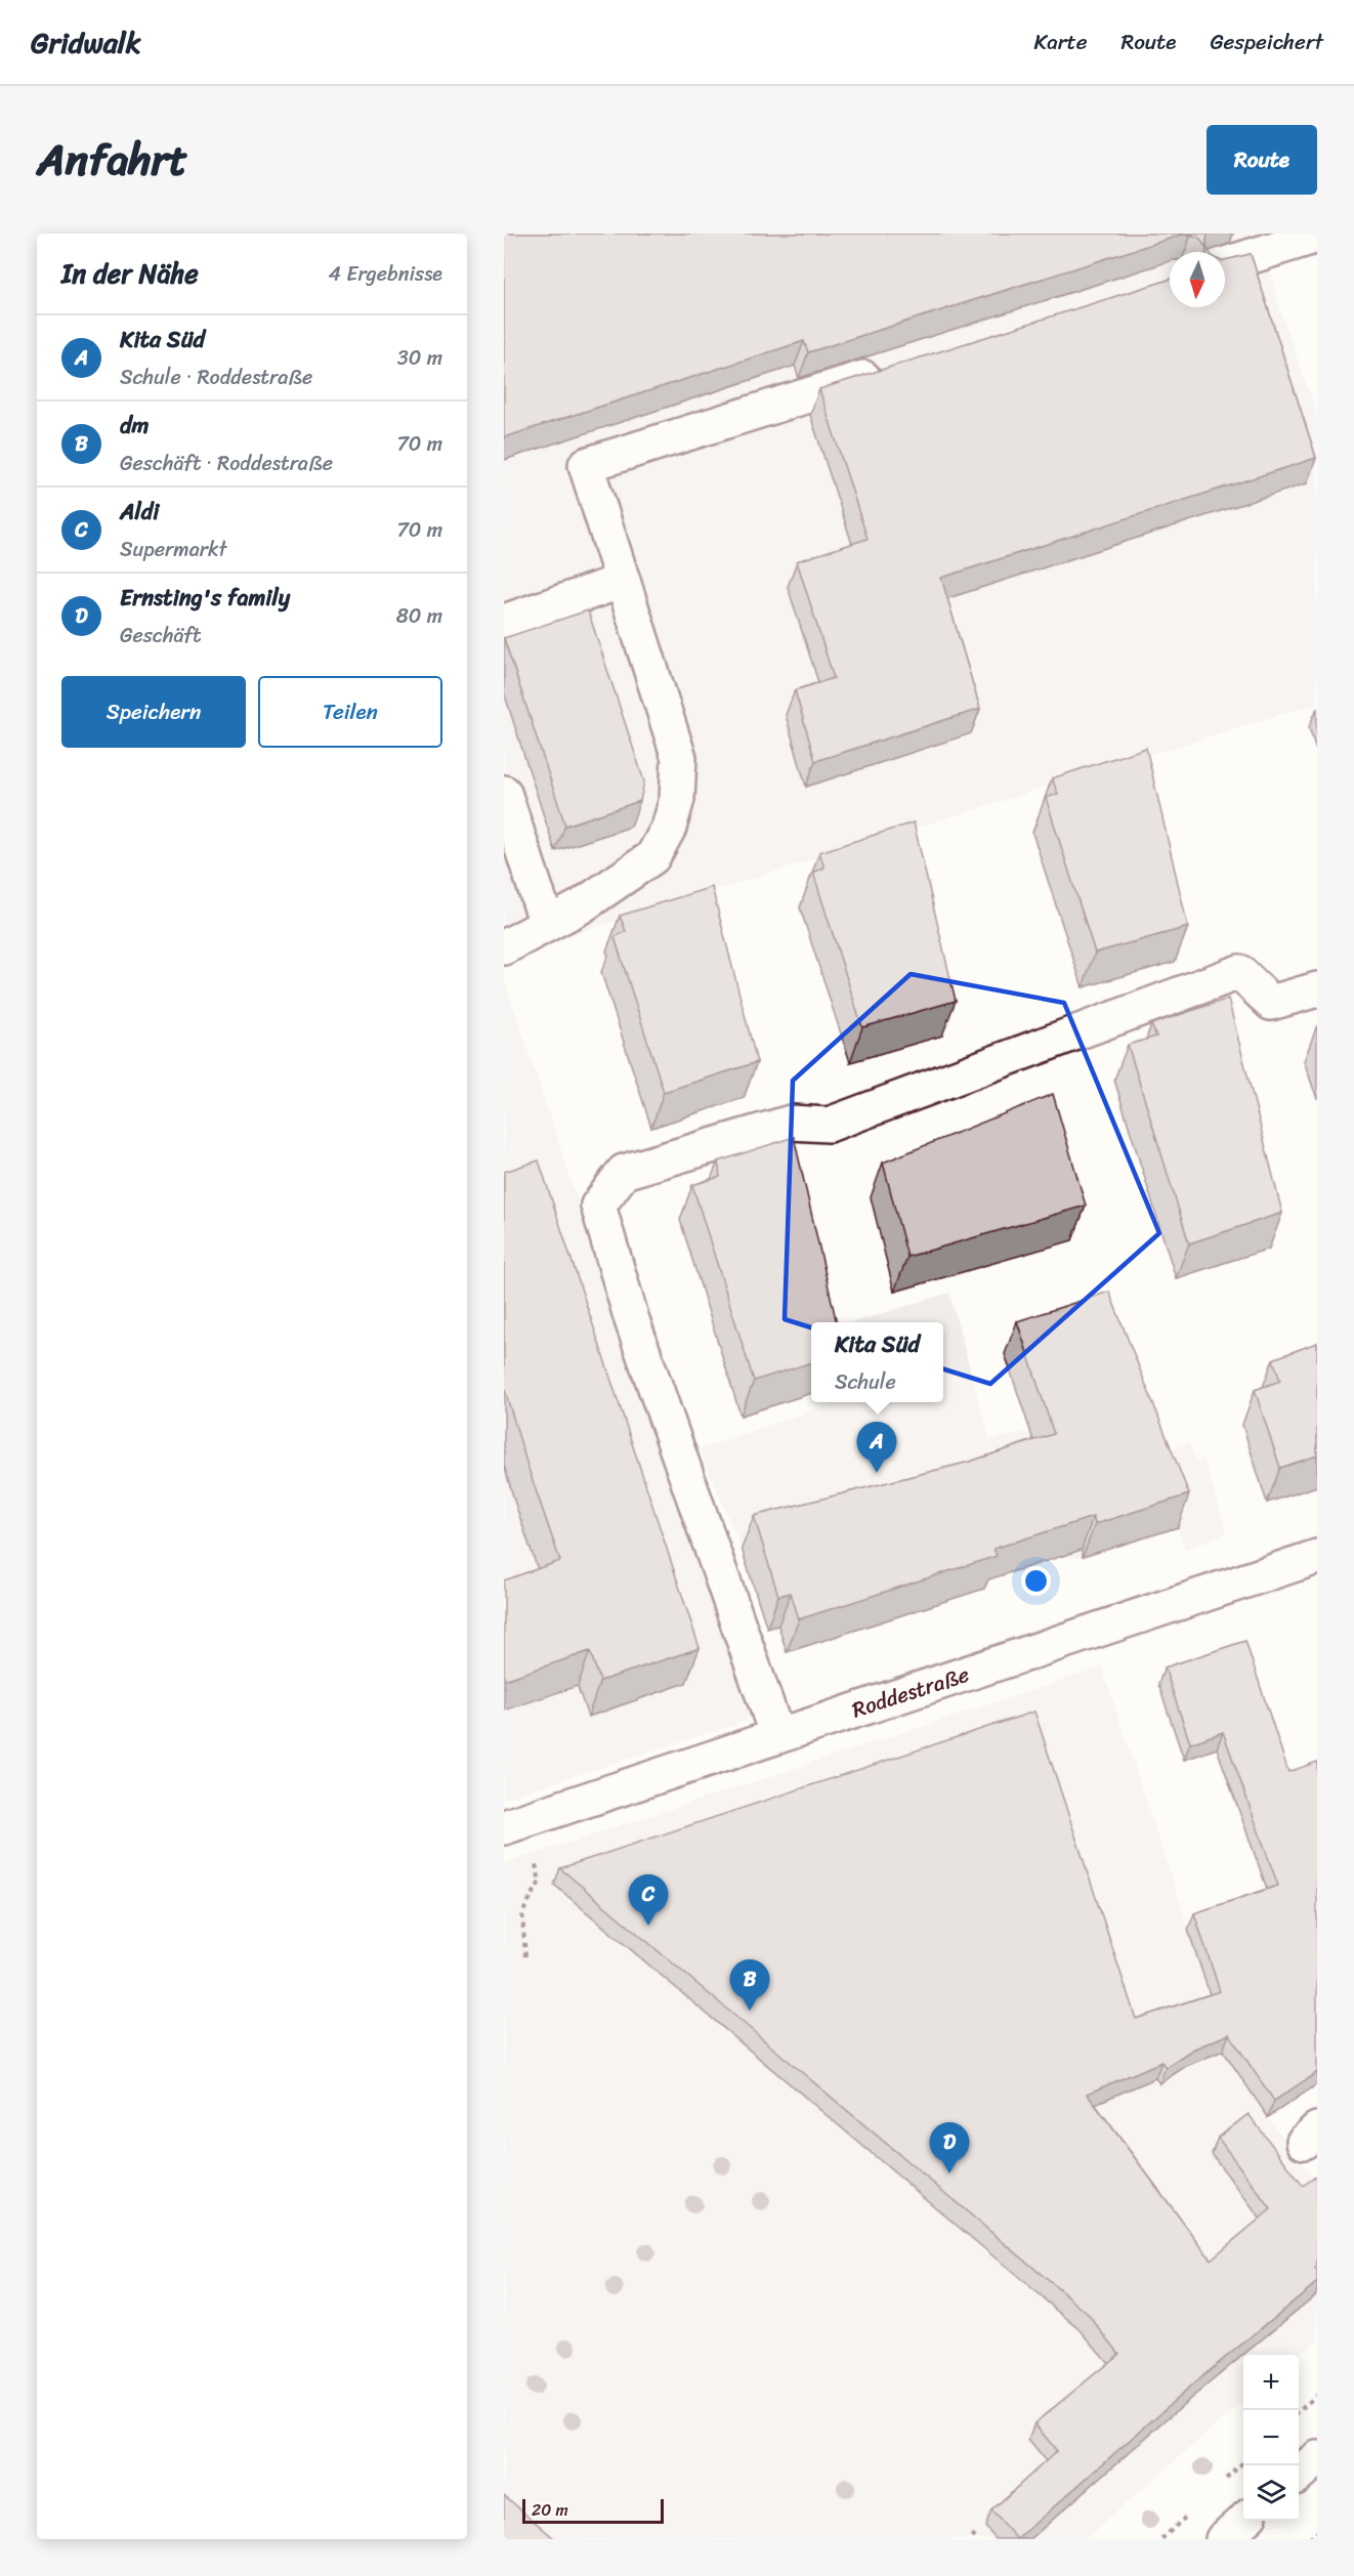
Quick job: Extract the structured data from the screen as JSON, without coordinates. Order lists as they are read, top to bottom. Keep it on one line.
{"streets":{"street":["Roddestraße"]},"scale_bar":"20 m","north":"bottom","page":{"header":"Gridwalk","nav":["Karte","Route","Gespeichert"],"title":"Anfahrt","buttons":["Route",["Speichern","Teilen"]],"heading":["In der Nähe","4 Ergebnisse"],"list":[{"mark":"A","name":"Kita Süd","note":"Schule · Roddestraße","value":"30 m"},{"mark":"B","name":"dm","note":"Geschäft · Roddestraße","value":"70 m"},{"mark":"C","name":"Aldi","note":"Supermarkt","value":"70 m"},{"mark":"D","name":"Ernsting's family","note":"Geschäft","value":"80 m"}],"popup":["Kita Süd","Schule"],"pins":["A","C","B","D"],"map_buttons":["+","−"],"scale":"20 m"}}
